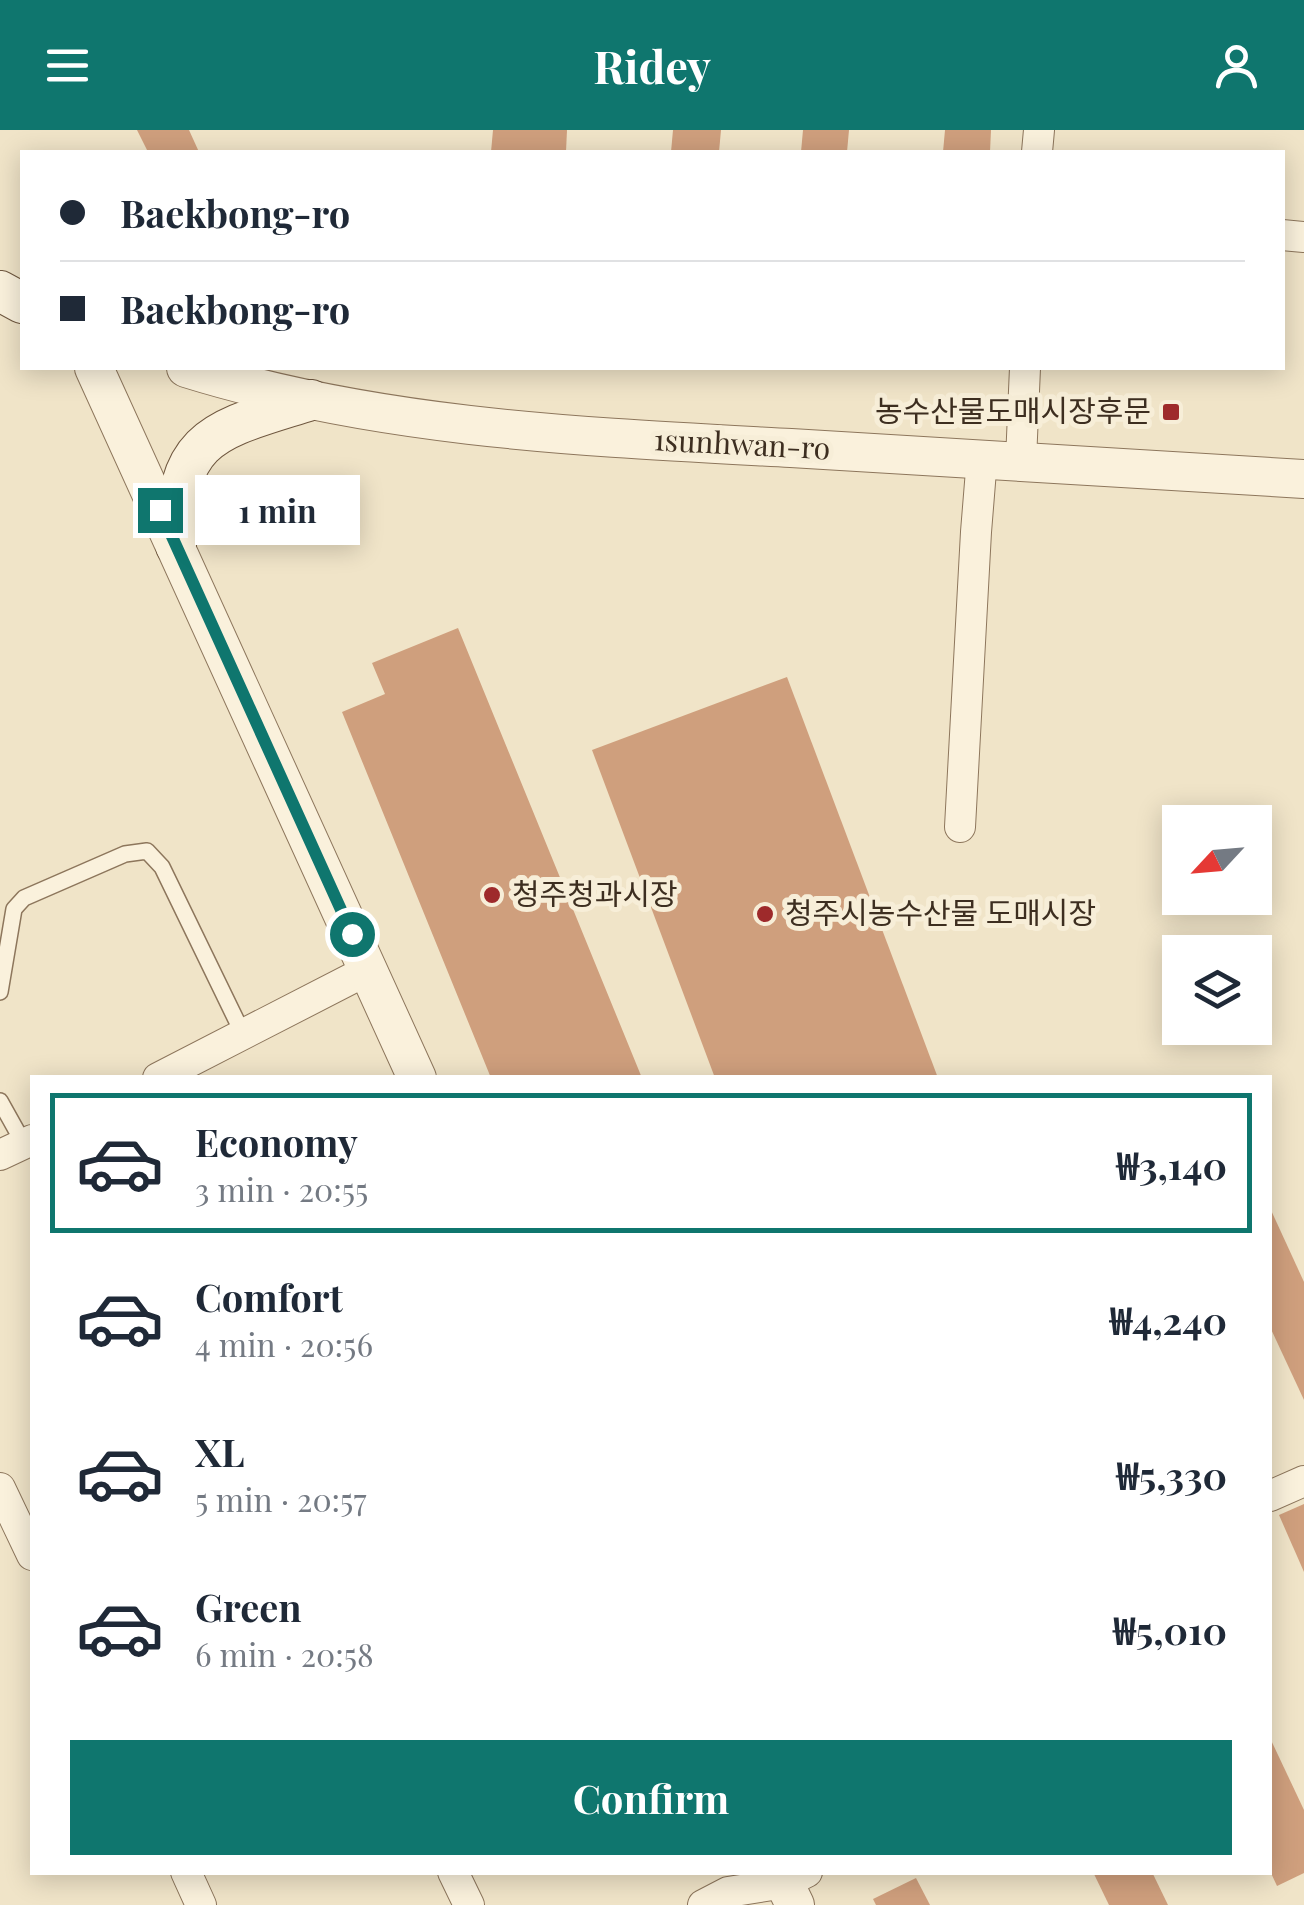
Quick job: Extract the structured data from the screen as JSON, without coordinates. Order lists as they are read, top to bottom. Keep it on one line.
{"streets":{"street":["1sunhwan-ro"]},"places":{"transit":["농수산물도매시장후문"],"other":["청주청과시장","청주시농수산물 도매시장"]},"north":"bottom left","page":{"header":"Ridey","banner":["Baekbong-ro","Baekbong-ro"],"bubble":"1 min","list":[{"name":"Economy","note":"3 min · 20:55","value":"₩3,140"},{"name":"Comfort","note":"4 min · 20:56","value":"₩4,240"},{"name":"XL","note":"5 min · 20:57","value":"₩5,330"},{"name":"Green","note":"6 min · 20:58","value":"₩5,010"}],"buttons":"Confirm"}}
